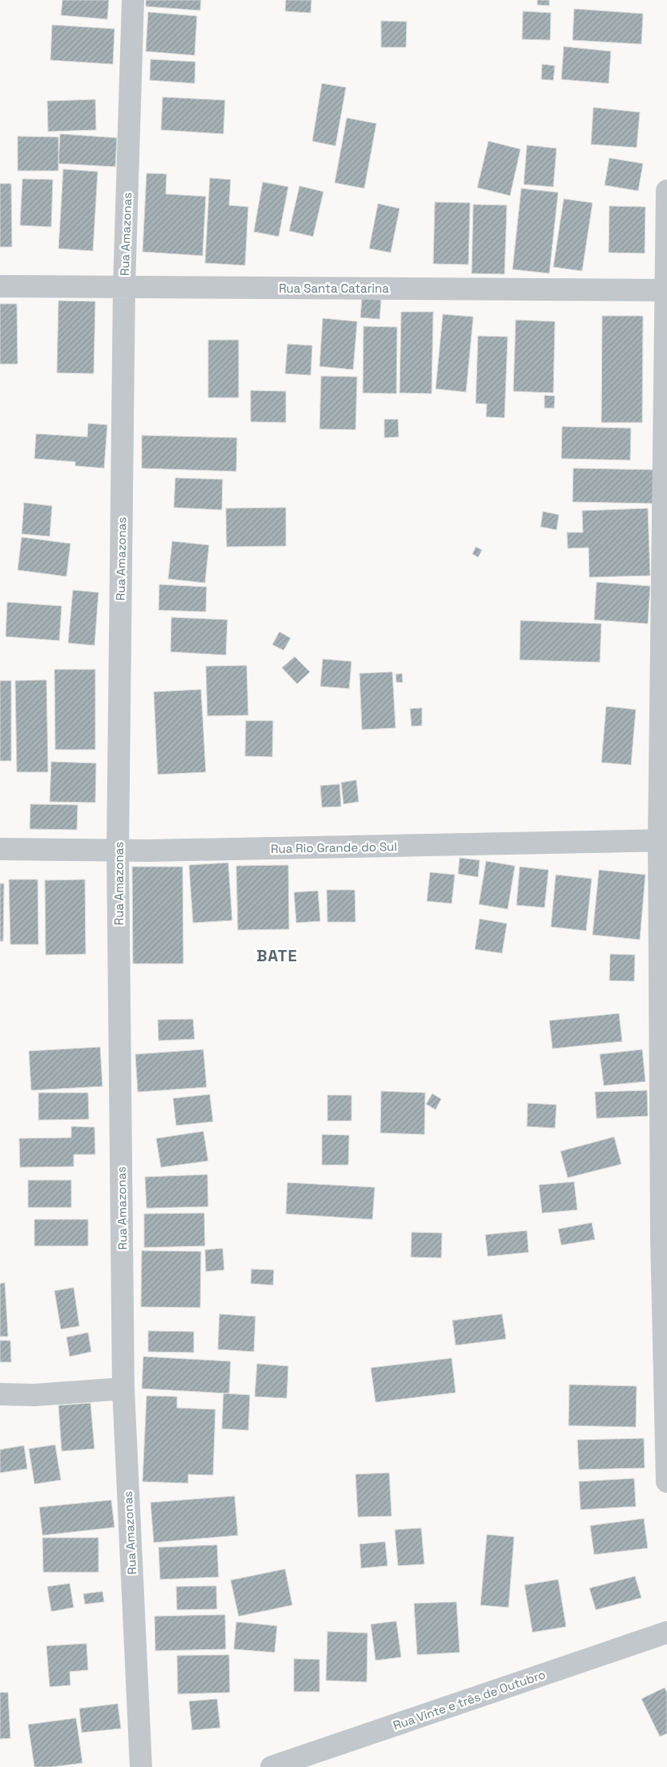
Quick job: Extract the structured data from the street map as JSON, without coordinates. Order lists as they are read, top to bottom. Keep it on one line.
{"streets":{"street":["Rua Amazonas","Rua Santa Catarina","Rua Rio Grande do Sul","Rua Vinte e três de Outubro"]},"crossings":[["Rua Amazonas","Rua Santa Catarina"],["Rua Amazonas","Rua Rio Grande do Sul"]],"districts":["BATE"]}
